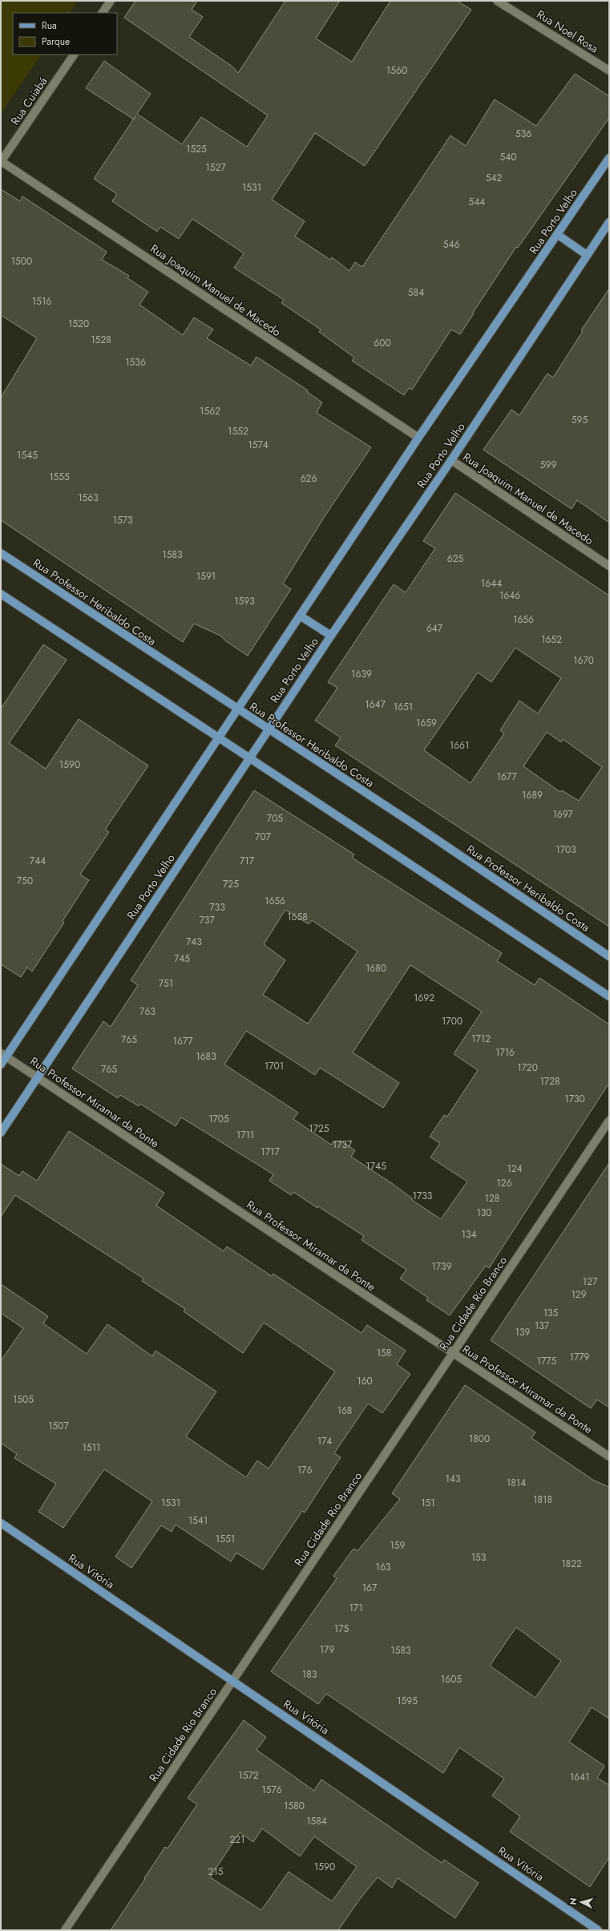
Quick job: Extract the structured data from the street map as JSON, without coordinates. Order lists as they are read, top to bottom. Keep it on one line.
{"streets":{"main road":["Rua Porto Velho","Rua Professor Heribaldo Costa","Rua Vitória"],"street":["Rua Noel Rosa","Rua Cuiabá","Rua Joaquim Manuel de Macedo","Rua Professor Miramar da Ponte","Rua Cidade Rio Branco"]},"crossings":[["Rua Cuiabá","Rua Joaquim Manuel de Macedo"],["Rua Porto Velho","Rua Joaquim Manuel de Macedo"],["Rua Porto Velho","Rua Professor Heribaldo Costa"],["Rua Porto Velho","Rua Professor Miramar da Ponte"],["Rua Professor Miramar da Ponte","Rua Cidade Rio Branco"],["Rua Cidade Rio Branco","Rua Vitória"]],"house_numbers":["1560","536","1525","540","1527","542","1531","544","546","1500","584","1516","1520","1528","600","1536","1562","595","1552","1574","1545","599","1555","626","1563","1573","1583","625","1591","1644","1646","1593","1656","647","1652","1670","1639","1647","1651","1659","1661","1590","1677","1689","1697","705","707","1703","744","717","750","725","1656","733","1658","737","743","745","1680","751","1692","763","1700","1712","765","1677","1716","1683","1701","1720","765","1728","1730","1705","1725","1711","1737","1717","1745","124","126","1733","128","130","134","1739","127","129","135","137","139","158","1779","1775","160","1505","168","1507","1800","174","1511","176","143","1814","1818","1531","151","1541","1551","159","153","1822","163","167","171","175","179","1583","183","1605","1595","1572","1641","1576","1580","1584","221","1590","215"],"legend":["Rua","Parque"],"north":"left"}
